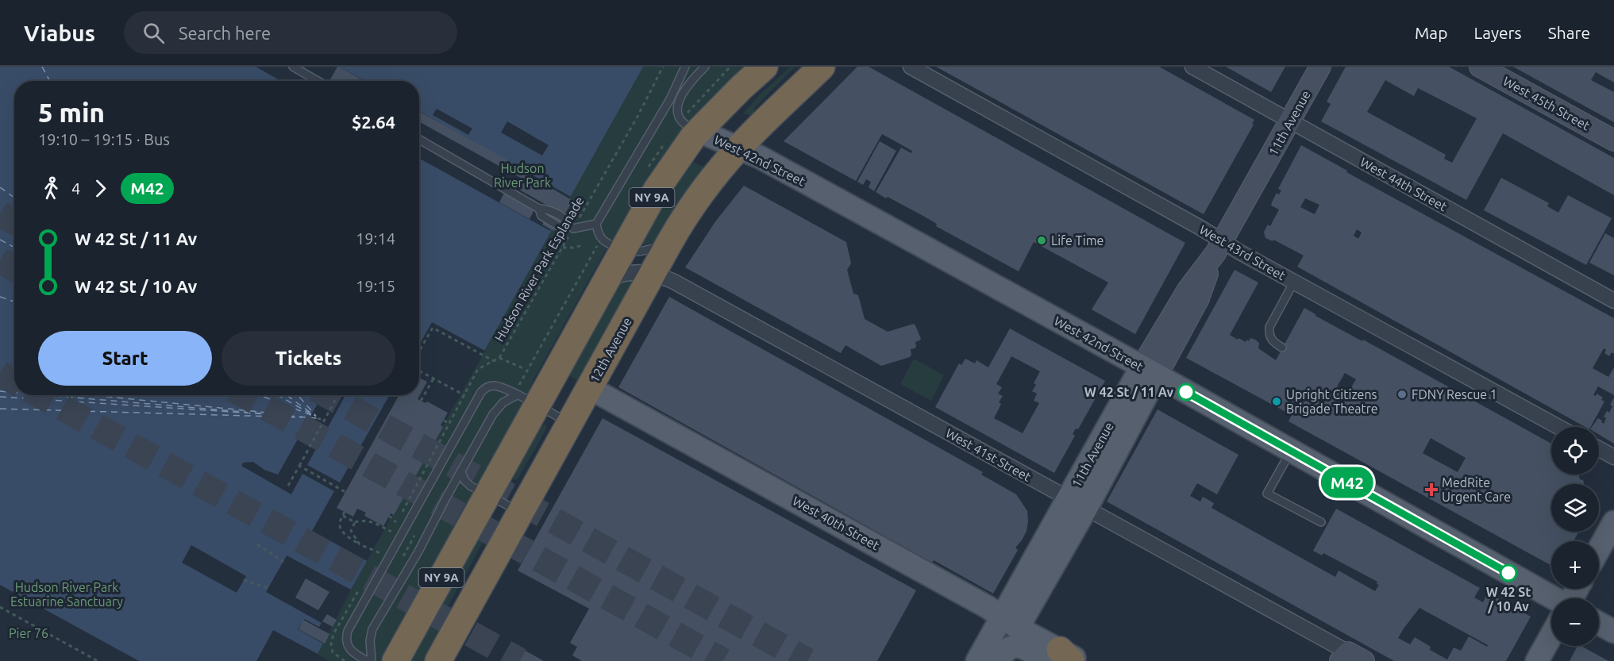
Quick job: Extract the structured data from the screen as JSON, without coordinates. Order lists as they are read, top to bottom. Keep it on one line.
{"streets":{"highway":["NY 9A","12th Avenue"],"main road":["West 45th Street","11th Avenue","West 42nd Street","West 40th Street"],"street":["West 44th Street","West 43rd Street","West 41st Street"],"path":["Hudson River Park Esplanade"]},"crossings":[["11th Avenue","West 42nd Street"],["11th Avenue","West 44th Street"],["11th Avenue","West 43rd Street"],["11th Avenue","West 41st Street"],["11th Avenue","West 40th Street"],["West 42nd Street","NY 9A"],["West 42nd Street","12th Avenue"],["NY 9A","West 41st Street"],["12th Avenue","West 41st Street"],["12th Avenue","West 40th Street"]],"parks":["Hudson River Park","Hudson River Park Estuarine Sanctuary","Pier 76"],"places":{"other":["Life Time","W 42 St / 11 Av","FDNY Rescue 1","Upright Citizens Brigade Theatre","W 42 St / 10 Av"],"health":["MedRite Urgent Care"]},"lines":["bus line M42"],"page":{"header":"Viabus","search":"Search here","nav":["Map","Layers","Share"],"on_map":"M42","heading":["5 min","19:10 – 19:15 · Bus","$2.64"],"legs":["4","M42"],"list":[{"name":"W 42 St / 11 Av","value":"19:14"},{"name":"W 42 St / 10 Av","value":"19:15"}],"buttons":["Start","Tickets"],"map_buttons":["+","−"]}}
